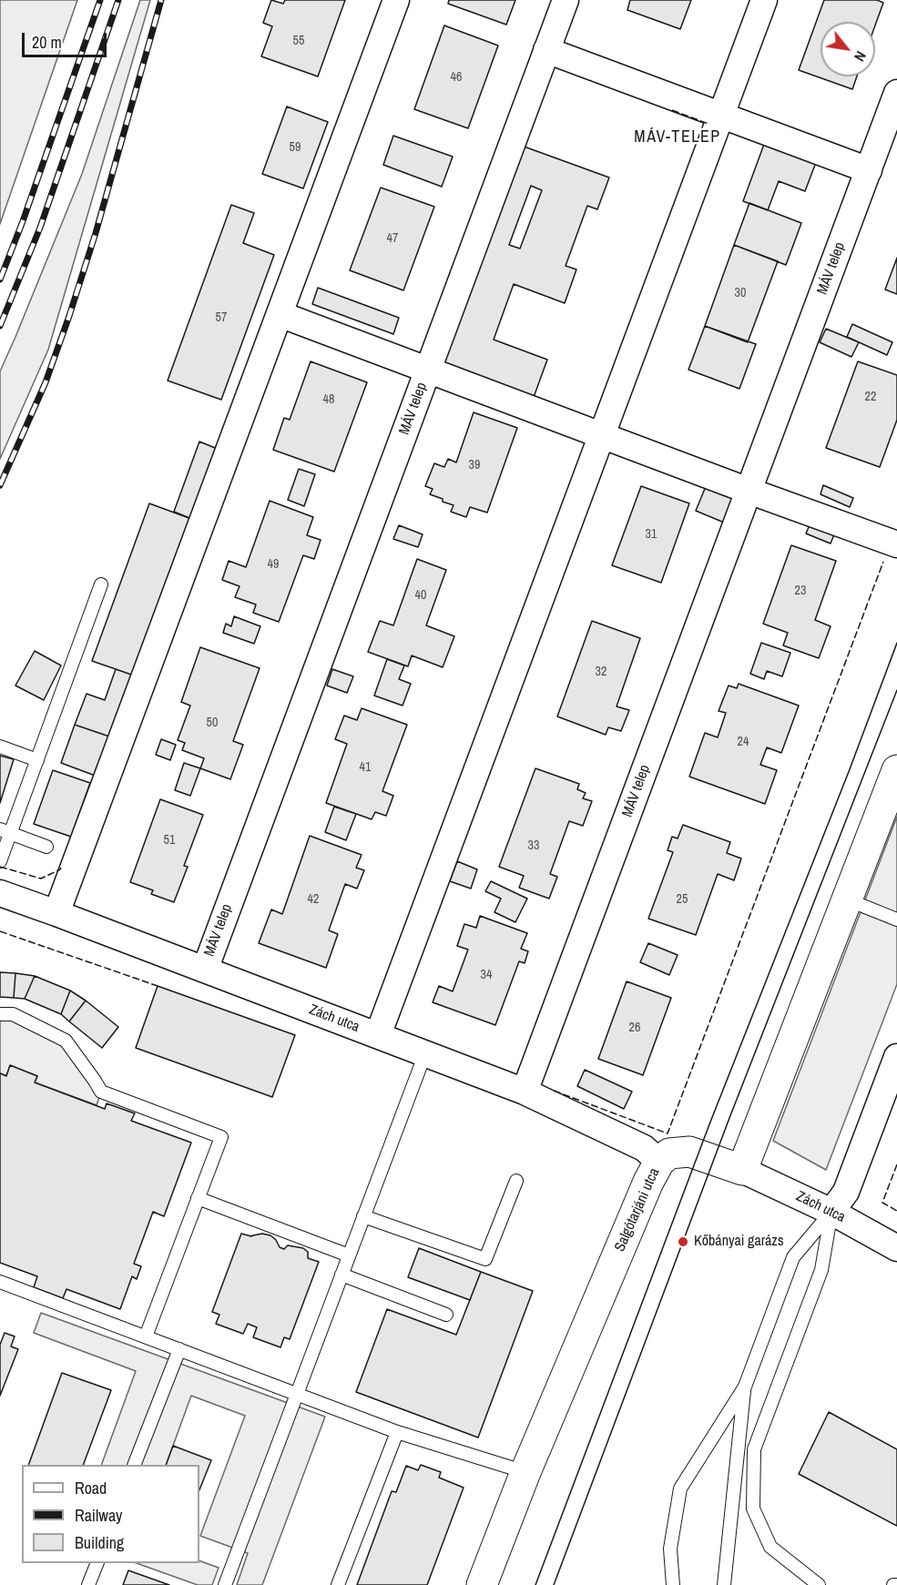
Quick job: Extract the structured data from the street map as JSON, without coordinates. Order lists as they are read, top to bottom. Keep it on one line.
{"streets":{"street":["MÁV telep","Zách utca","Salgótarjáni utca"]},"crossings":[["MÁV telep","Zách utca"],["Zách utca","Salgótarjáni utca"]],"districts":["MÁV-TELEP"],"places":["Kőbányai garázs"],"house_numbers":["55","46","59","47","30","57","22","48","39","31","49","23","40","32","50","24","41","51","33","42","25","34","26"],"legend":["Road","Railway","Building"],"scale_bar":"20 m","north":"bottom right"}
